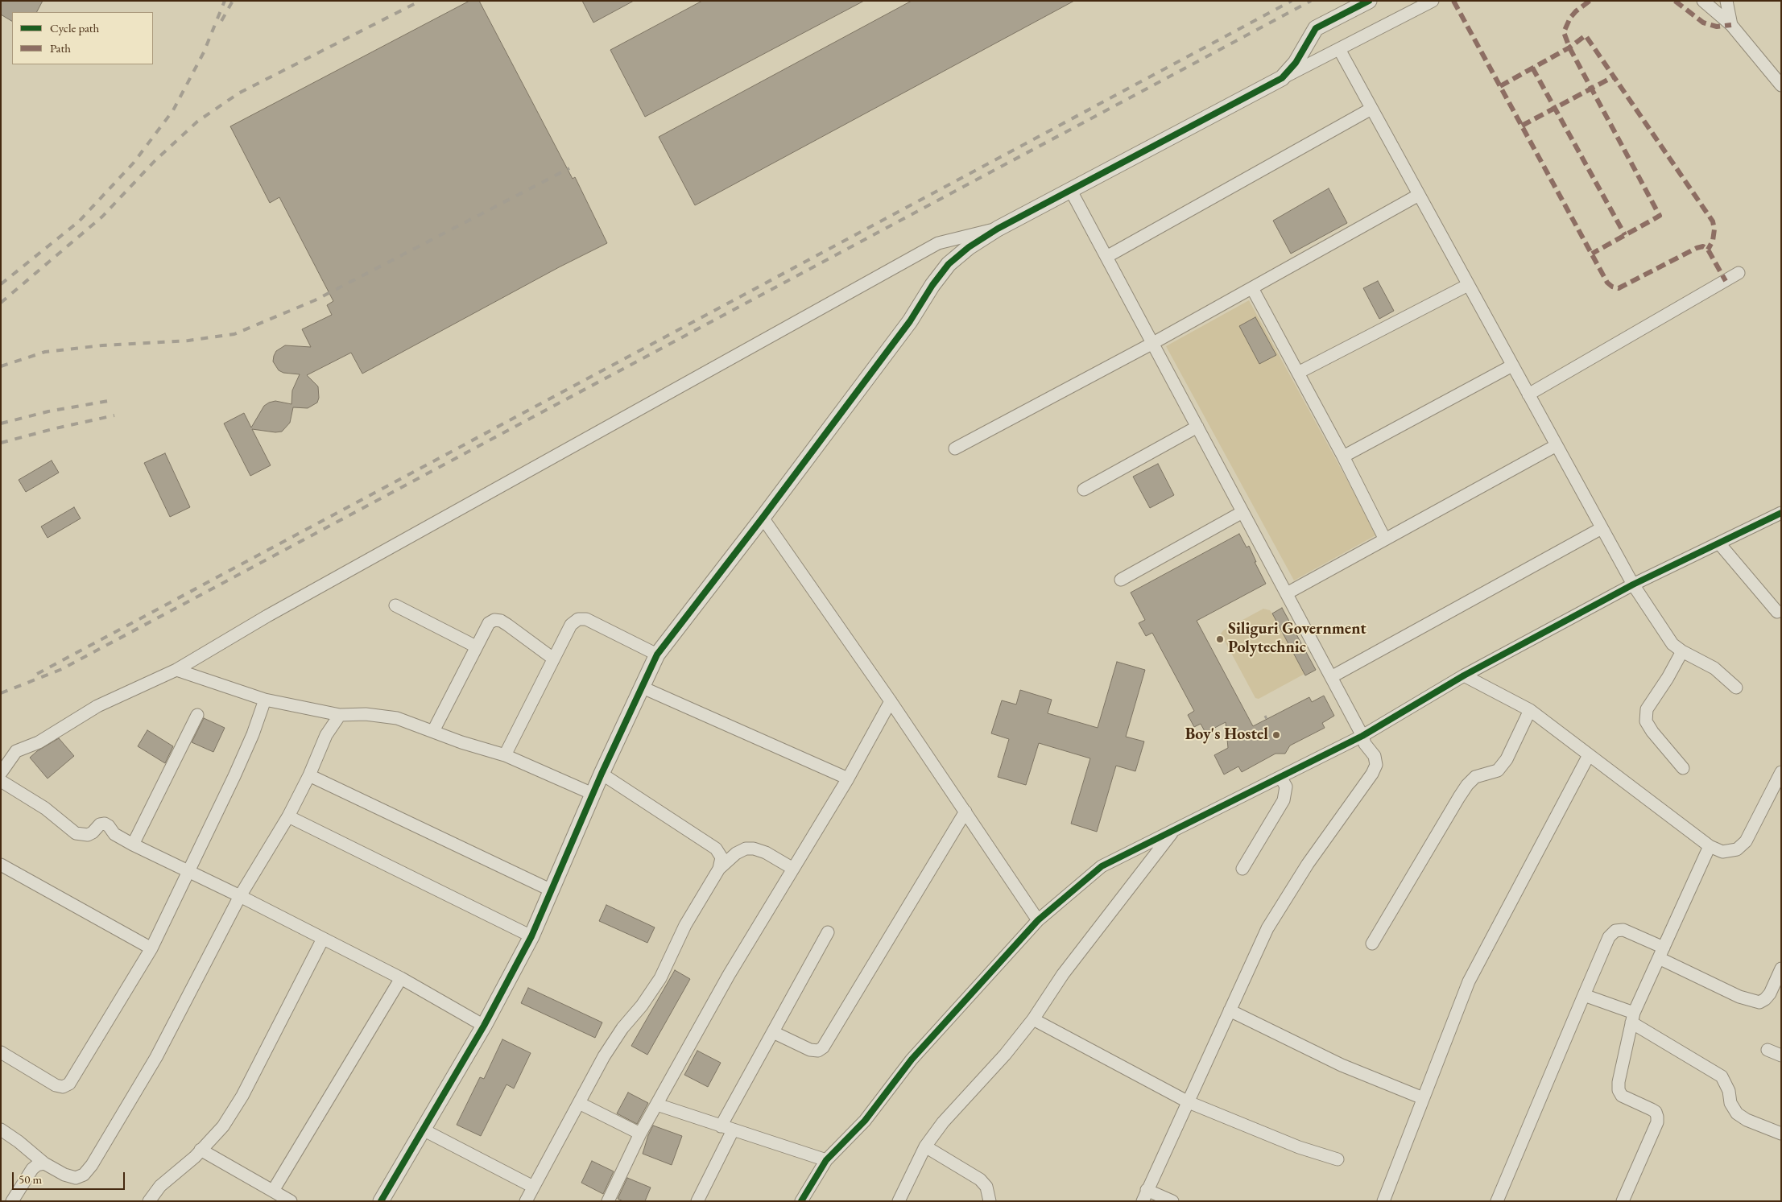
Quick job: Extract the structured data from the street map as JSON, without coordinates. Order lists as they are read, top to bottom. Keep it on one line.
{"places":["Siliguri Government Polytechnic","Boy's Hostel"],"legend":["Cycle path","Path"],"scale_bar":"50 m"}
